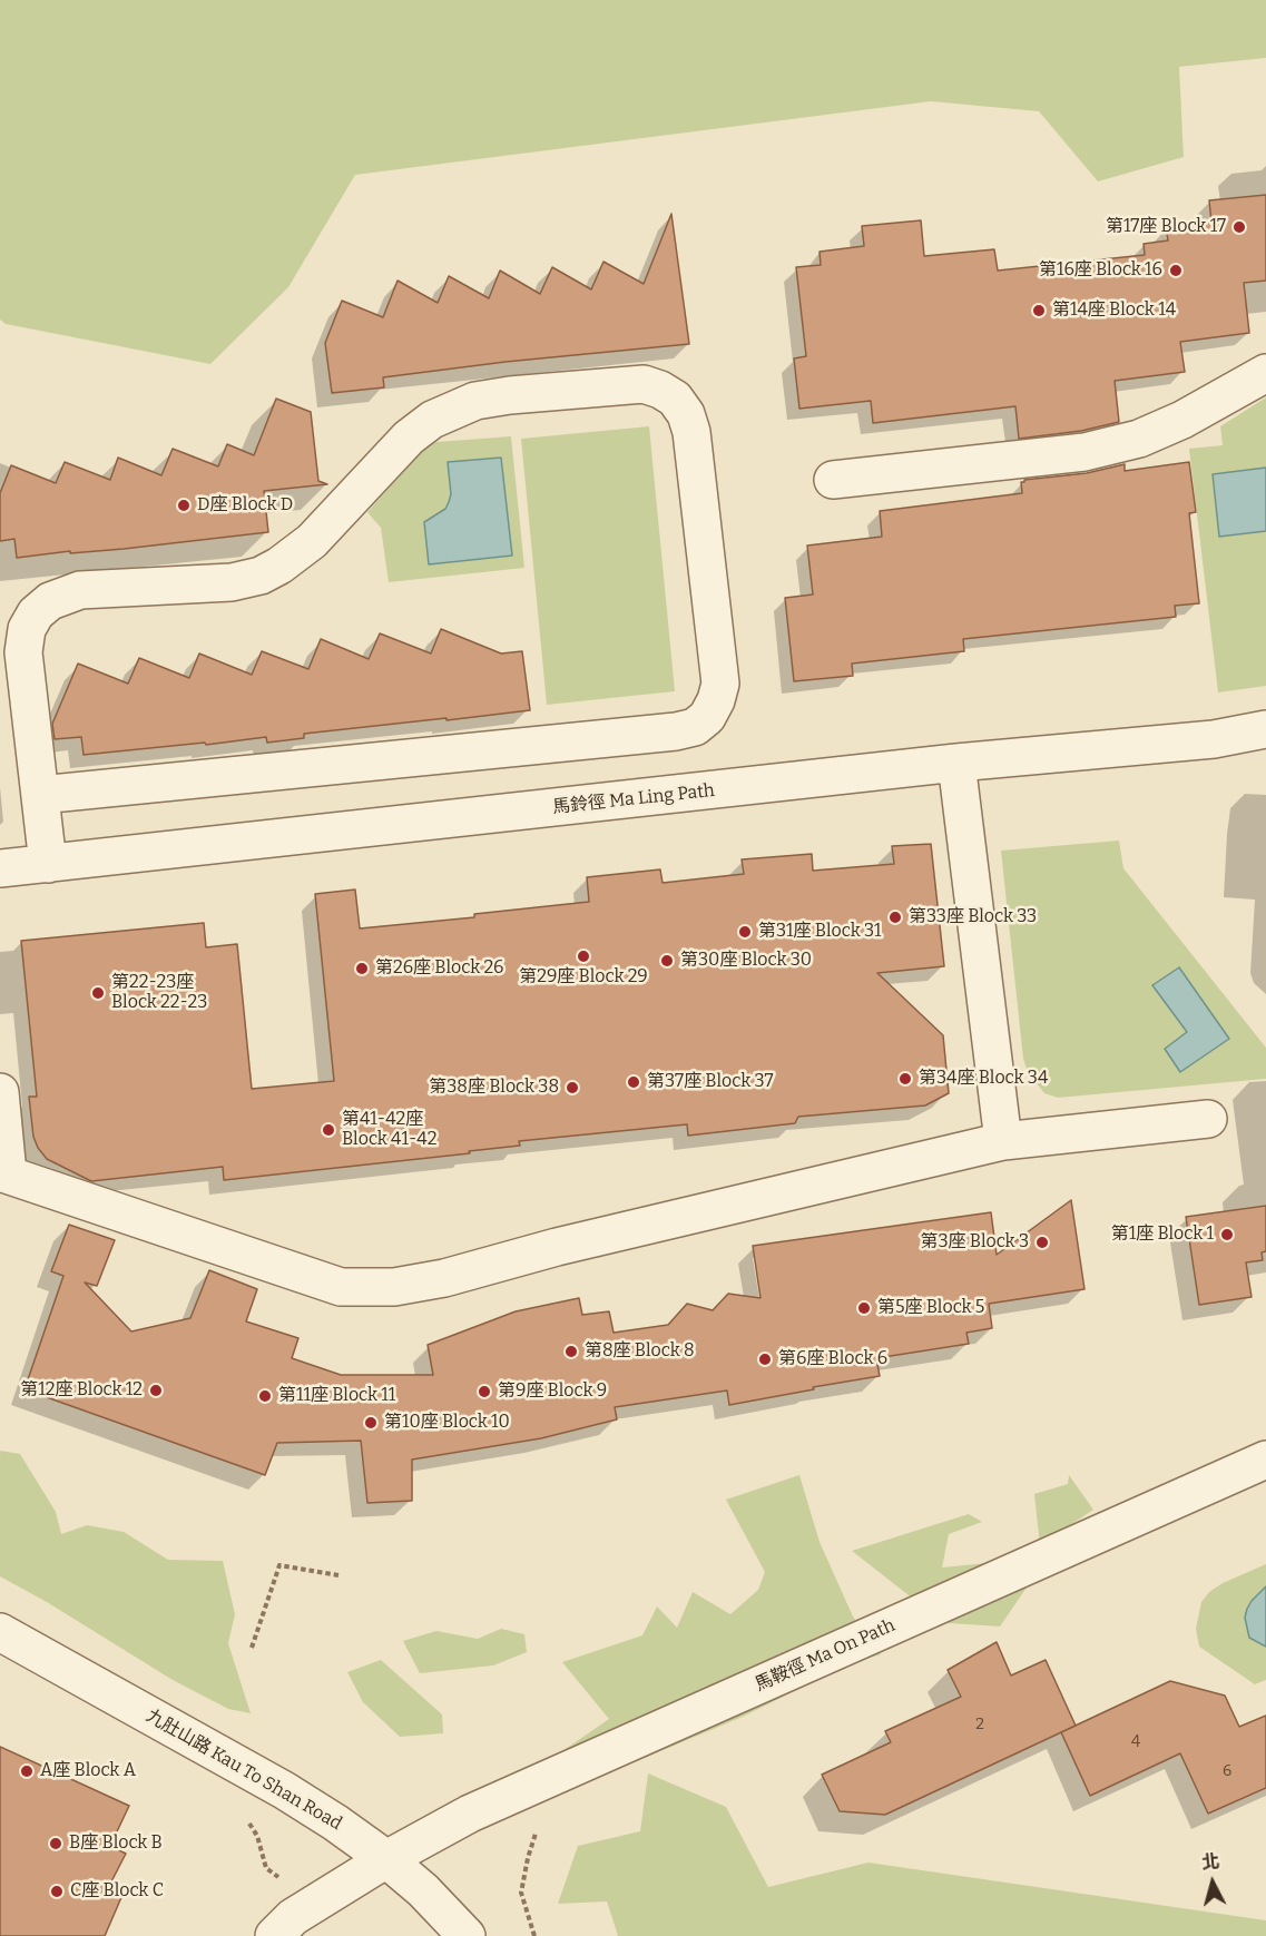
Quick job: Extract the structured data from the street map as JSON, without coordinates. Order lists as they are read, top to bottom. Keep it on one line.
{"streets":{"street":["馬鈴徑 Ma Ling Path","馬鞍徑 Ma On Path","九肚山路 Kau To Shan Road"]},"crossings":[["馬鞍徑 Ma On Path","九肚山路 Kau To Shan Road"]],"places":["第17座 Block 17","第16座 Block 16","第14座 Block 14","D座 Block D","第33座 Block 33","第31座 Block 31","第29座 Block 29","第30座 Block 30","第26座 Block 26","第22-23座 Block 22-23","第34座 Block 34","第37座 Block 37","第38座 Block 38","第41-42座 Block 41-42","第1座 Block 1","第3座 Block 3","第5座 Block 5","第8座 Block 8","第6座 Block 6","第12座 Block 12","第9座 Block 9","第11座 Block 11","第10座 Block 10","A座 Block A","B座 Block B","C座 Block C"],"house_numbers":["2","4","6"],"north":"top"}
